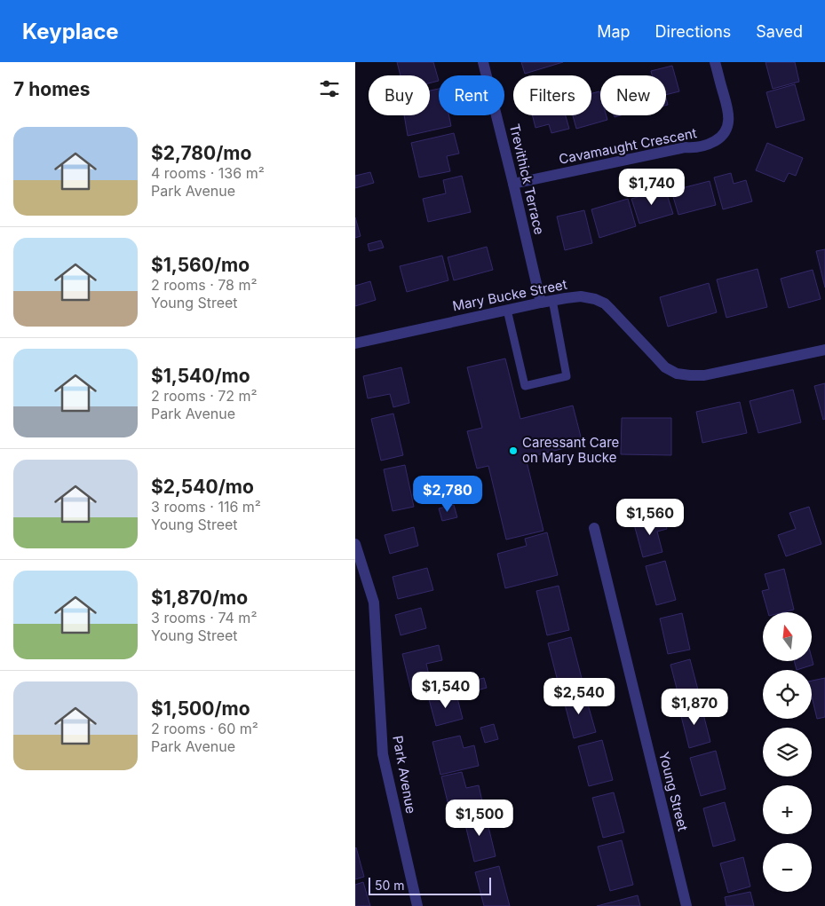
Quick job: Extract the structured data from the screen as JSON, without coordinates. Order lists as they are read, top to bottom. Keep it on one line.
{"streets":{"street":["Cavamaught Crescent","Trevithick Terrace","Mary Bucke Street","Park Avenue","Young Street"]},"crossings":[["Cavamaught Crescent","Trevithick Terrace"],["Trevithick Terrace","Mary Bucke Street"]],"places":["Caressant Care on Mary Bucke"],"scale_bar":"50 m","north":"top","page":{"header":"Keyplace","nav":["Map","Directions","Saved"],"heading":"7 homes","chip":["Buy","Rent","Filters","New"],"list":[{"name":"$2,780/mo","note":"4 rooms · 136 m² · Park Avenue"},{"name":"$1,560/mo","note":"2 rooms · 78 m² · Young Street"},{"name":"$1,540/mo","note":"2 rooms · 72 m² · Park Avenue"},{"name":"$2,540/mo","note":"3 rooms · 116 m² · Young Street"},{"name":"$1,870/mo","note":"3 rooms · 74 m² · Young Street"},{"name":"$1,500/mo","note":"2 rooms · 60 m² · Park Avenue"}],"price":["$1,740","$2,780","$1,560","$1,540","$2,540","$1,870","$1,500"],"map_buttons":["+","−"],"scale":"50 m"}}
